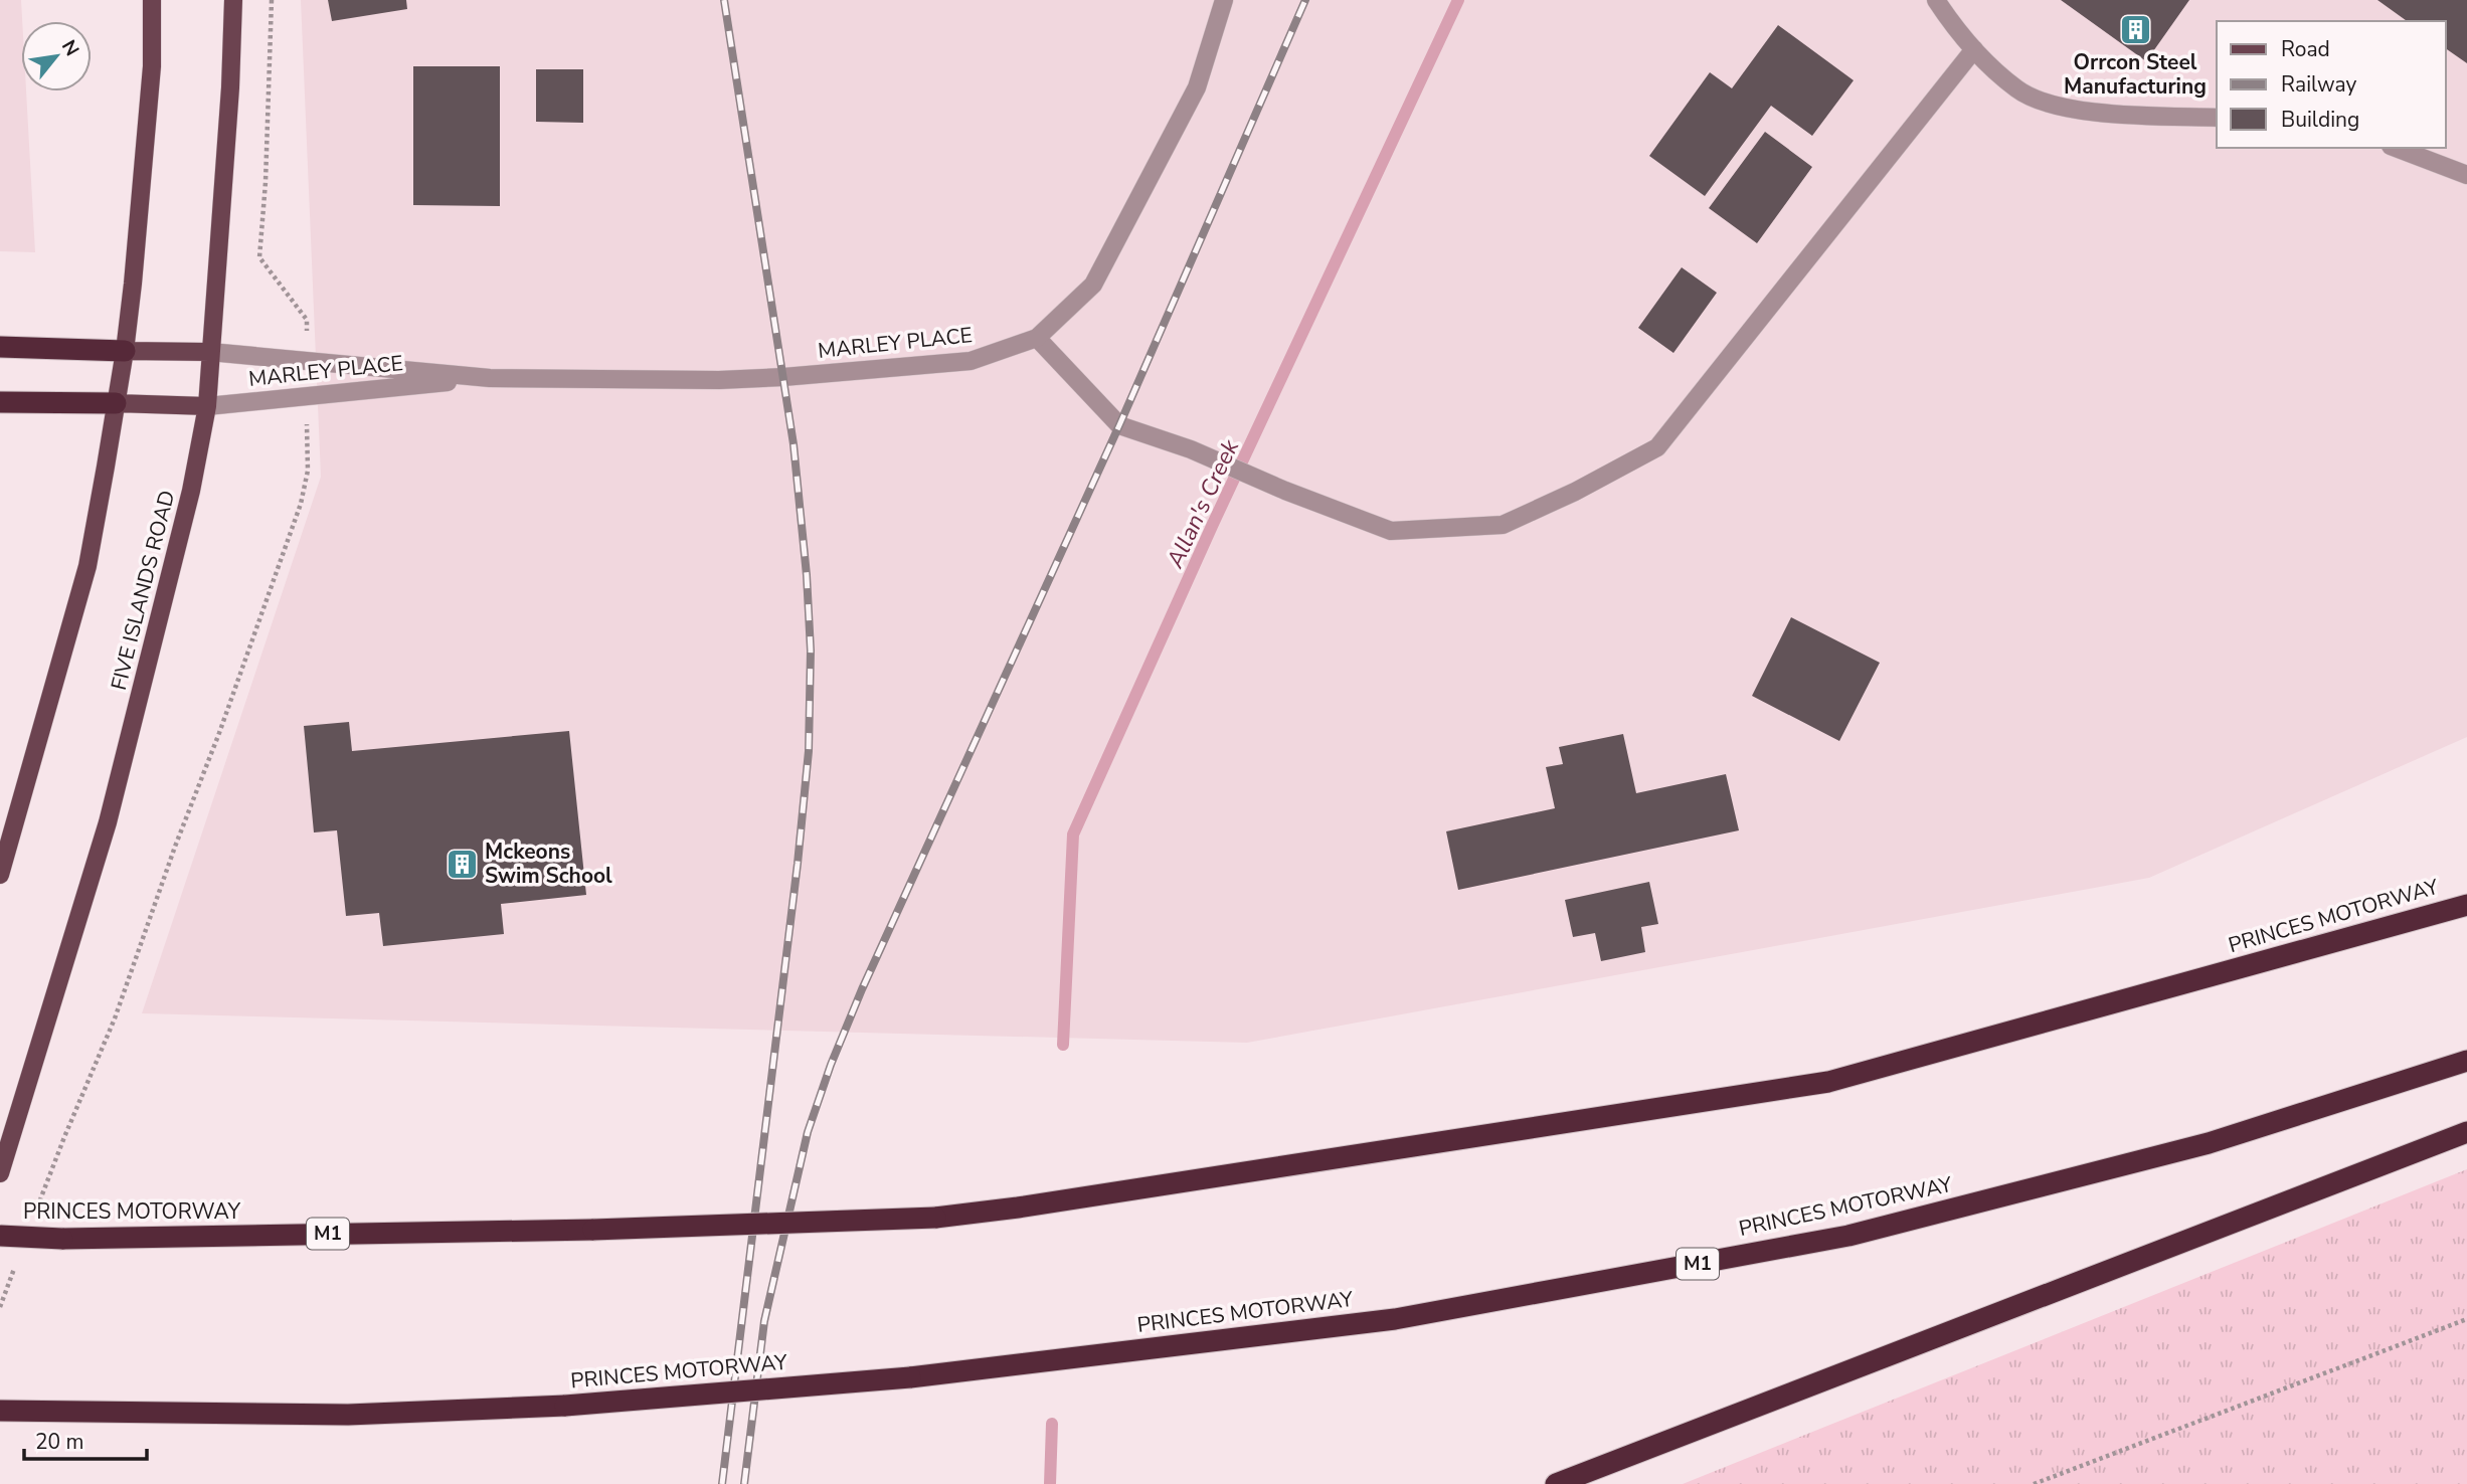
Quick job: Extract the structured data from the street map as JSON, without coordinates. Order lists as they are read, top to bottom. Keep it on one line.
{"streets":{"highway":["PRINCES MOTORWAY","M1"],"main road":["FIVE ISLANDS ROAD"],"street":["MARLEY PLACE"]},"crossings":[["MARLEY PLACE","FIVE ISLANDS ROAD"]],"water":["Allan's Creek"],"places":{"building":["Orrcon Steel Manufacturing","Mckeons Swim School"]},"legend":["Road","Railway","Building"],"scale_bar":"20 m","north":"top right"}
